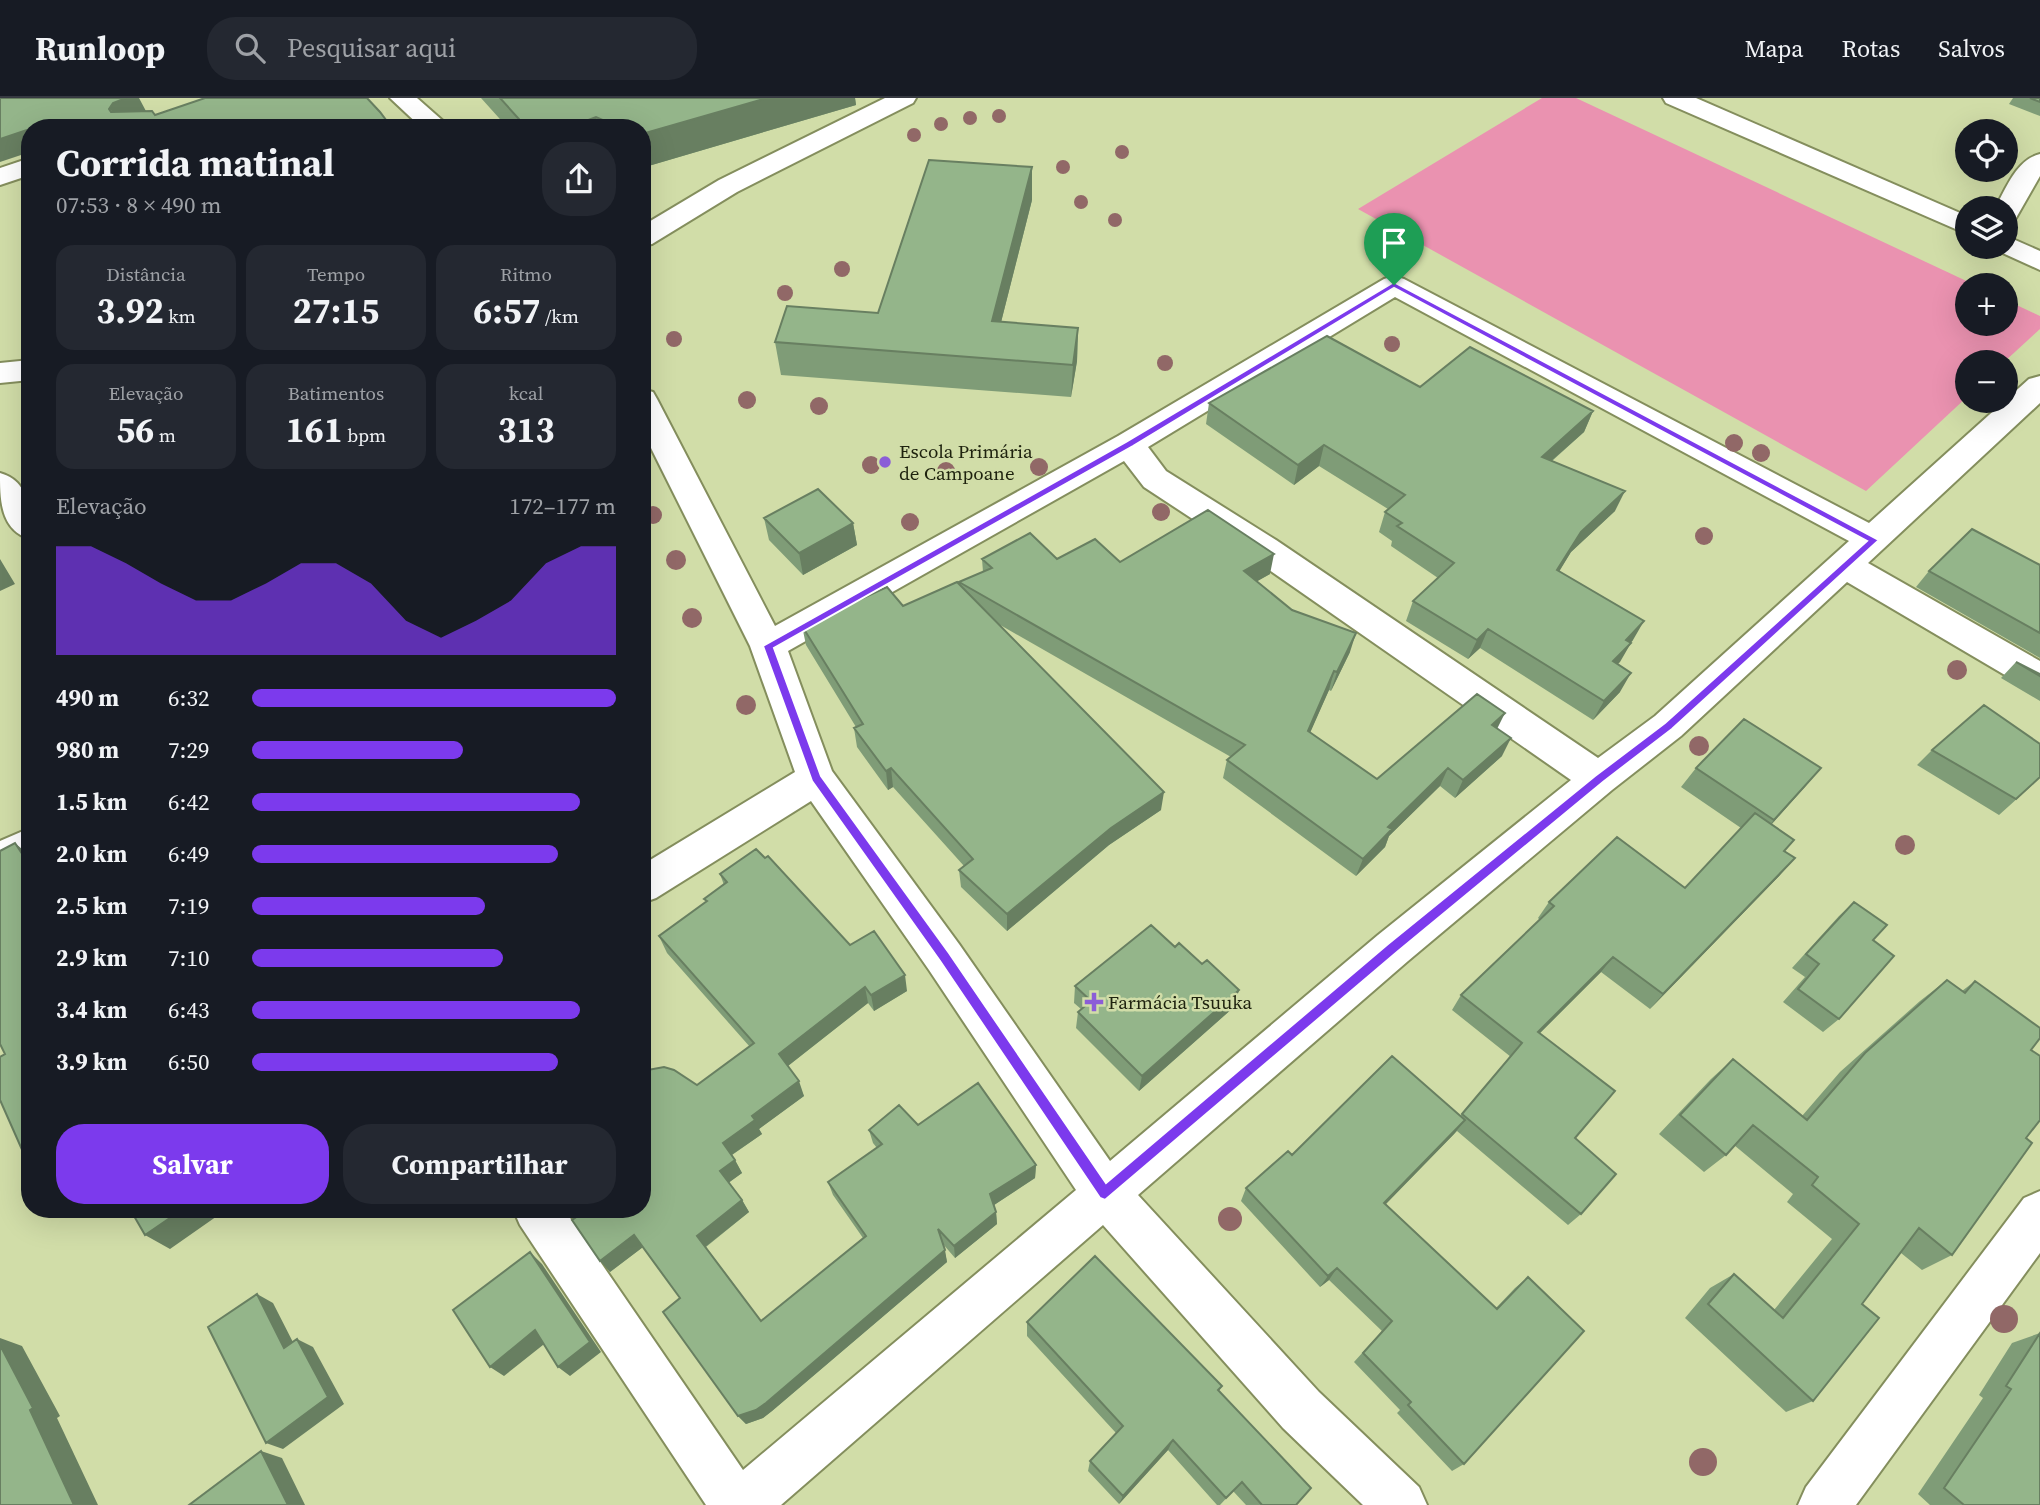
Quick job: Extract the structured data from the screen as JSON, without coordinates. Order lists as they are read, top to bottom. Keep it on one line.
{"places":{"other":["Escola Primária de Campoane"],"health":["Farmácia Tsuuka"]},"page":{"header":"Runloop","search":"Pesquisar aqui","nav":["Mapa","Rotas","Salvos"],"map_buttons":["+","−"],"heading":["Corrida matinal","07:53 · 8 × 490 m"],"stats":[["Distância","3.92 km"],["Tempo","27:15"],["Ritmo","6:57 /km"],["Elevação","56 m"],["Batimentos","161 bpm"],["kcal","313"]],"chart":["Elevação","172–177 m"],"list":[{"name":"490 m","note":"6:32"},{"name":"980 m","note":"7:29"},{"name":"1.5 km","note":"6:42"},{"name":"2.0 km","note":"6:49"},{"name":"2.5 km","note":"7:19"},{"name":"2.9 km","note":"7:10"},{"name":"3.4 km","note":"6:43"},{"name":"3.9 km","note":"6:50"}],"buttons":["Salvar","Compartilhar"]}}
